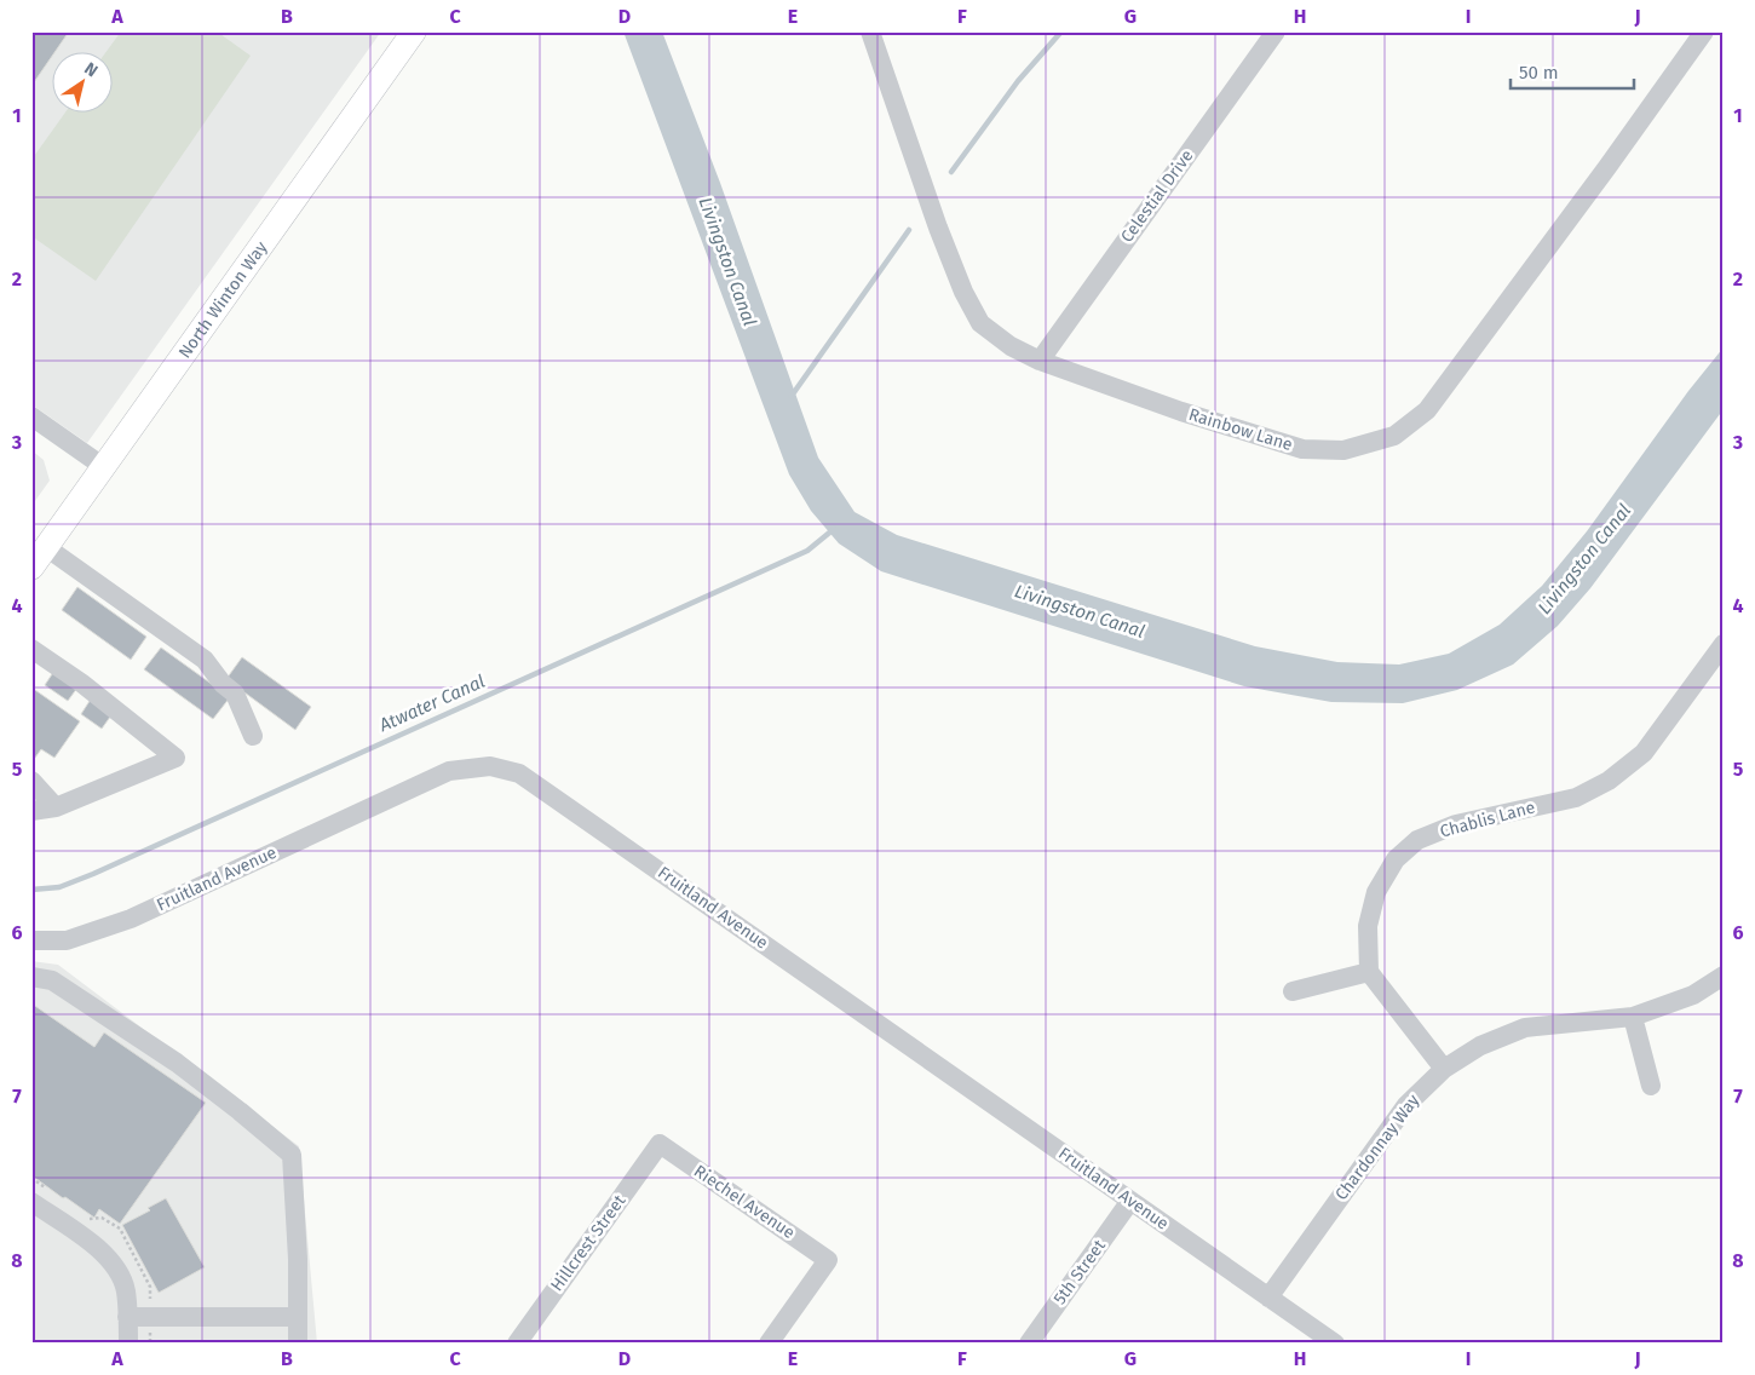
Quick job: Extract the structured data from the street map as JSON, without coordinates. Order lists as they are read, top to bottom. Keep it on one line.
{"streets":{"main road":["North Winton Way"],"street":["Celestial Drive","Rainbow Lane","Chablis Lane","Fruitland Avenue","Chardonnay Way","Riechel Avenue","Hillcrest Street","5th Street"]},"crossings":[["Celestial Drive","Rainbow Lane"],["Fruitland Avenue","Chardonnay Way"],["Fruitland Avenue","5th Street"],["Riechel Avenue","Hillcrest Street"]],"water":["Livingston Canal","Atwater Canal"],"scale_bar":"50 m","north":"top right","grid":{"columns":["A","B","C","D","E","F","G","H","I","J"],"rows":["1","2","3","4","5","6","7","8"]}}
